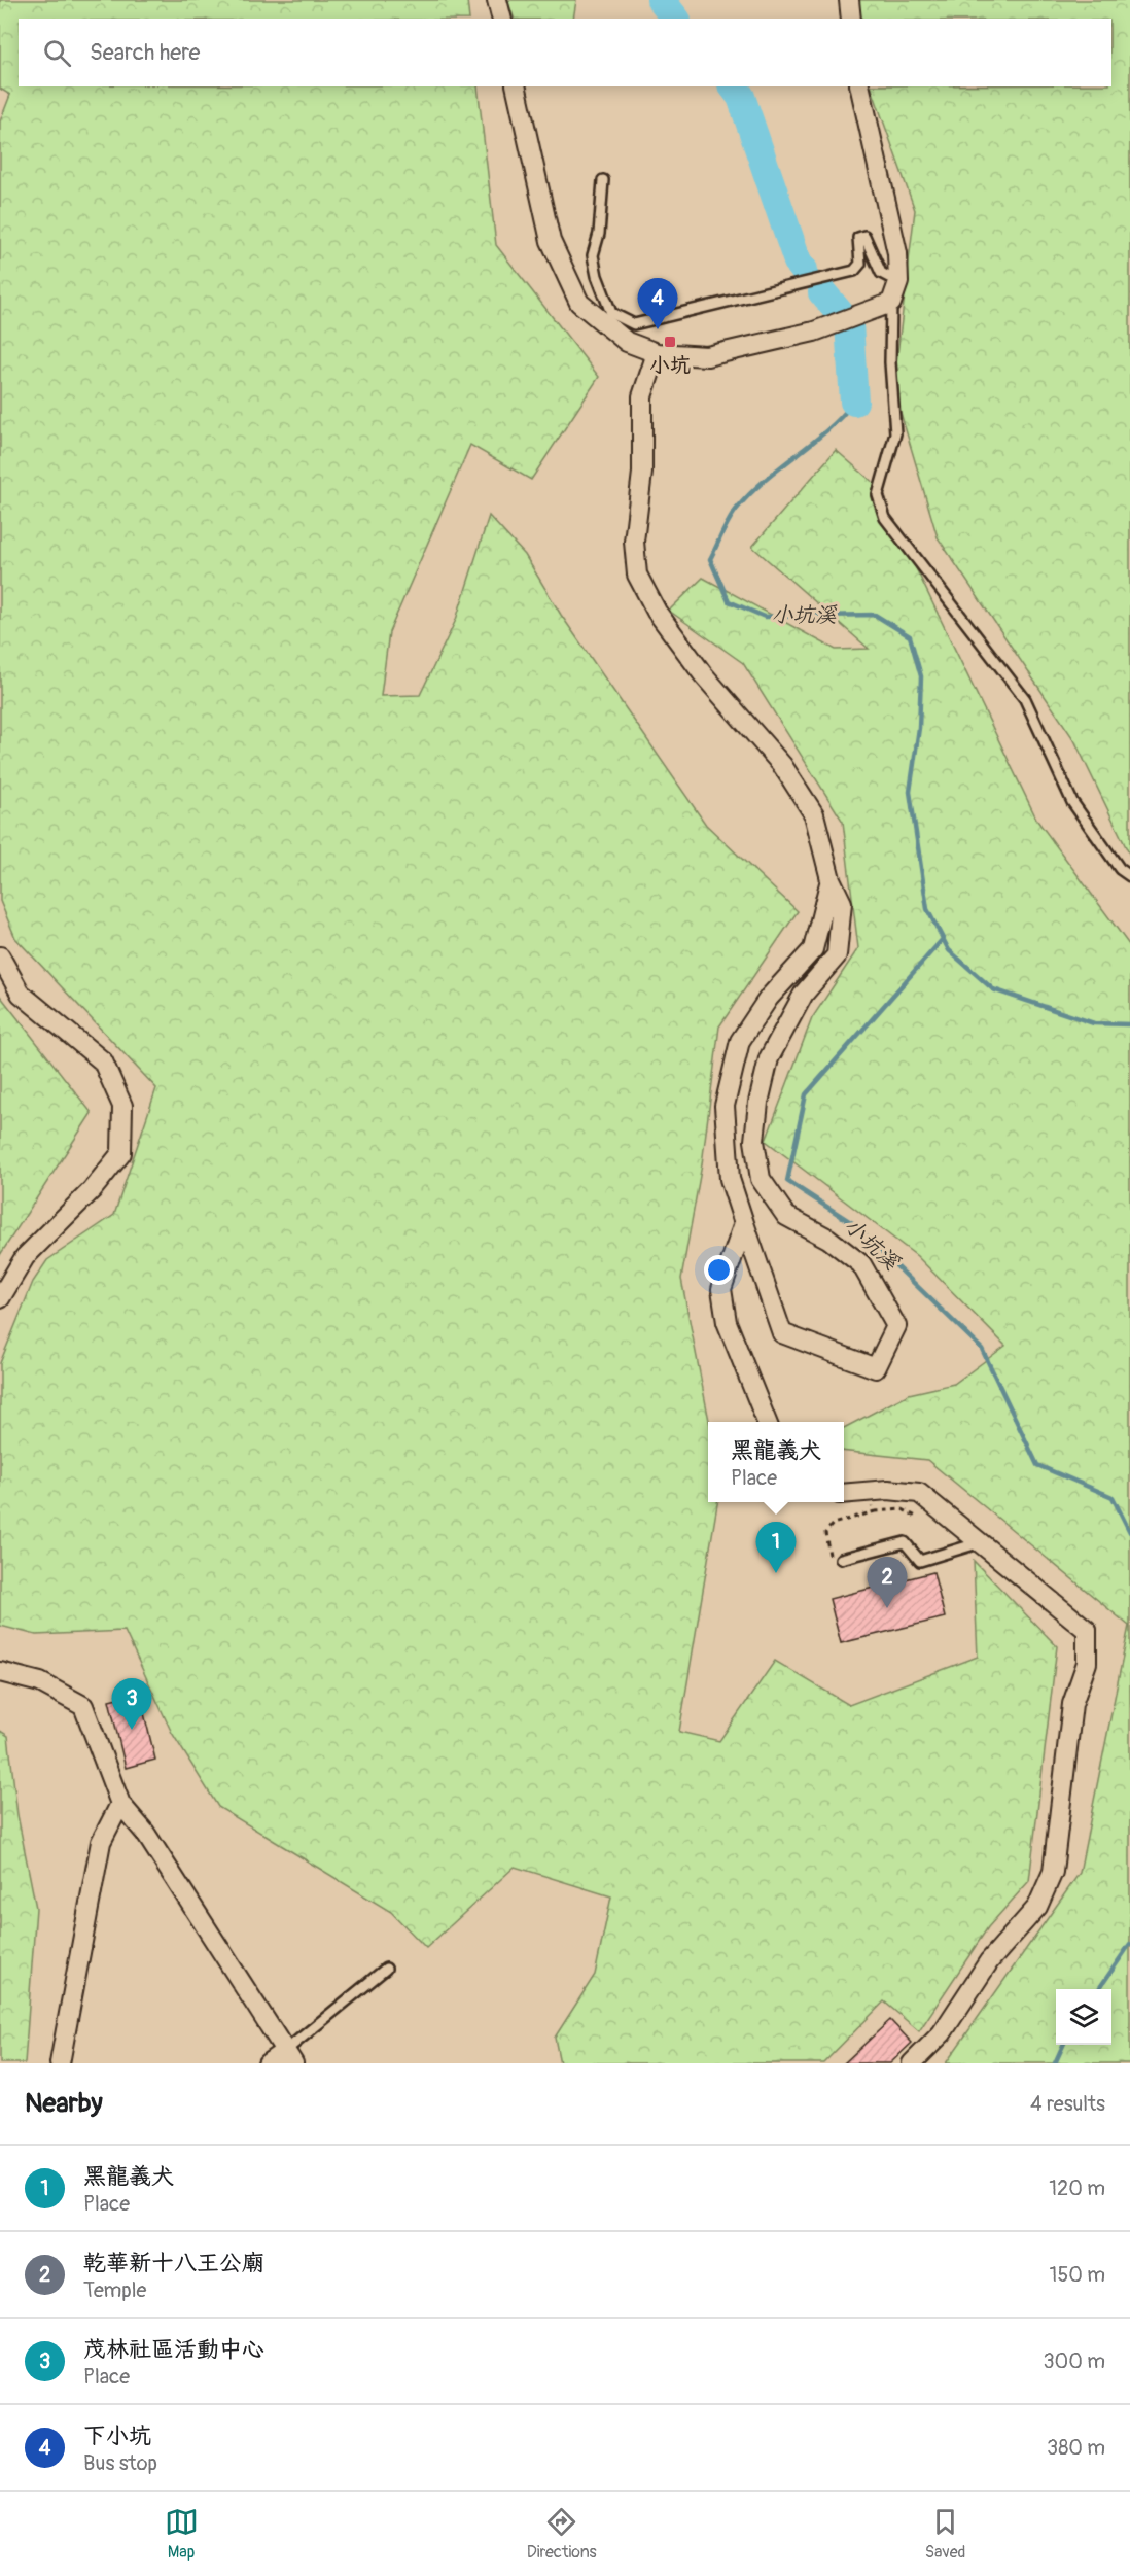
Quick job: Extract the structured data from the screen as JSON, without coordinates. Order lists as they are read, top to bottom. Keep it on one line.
{"water":["小坑溪"],"places":{"transit":["小坑"]},"page":{"search":"Search here","pins":["4","1","2","3"],"popup":["黑龍義犬","Place"],"heading":["Nearby","4 results"],"list":[{"mark":"1","name":"黑龍義犬","note":"Place","value":"120 m"},{"mark":"2","name":"乾華新十八王公廟","note":"Temple","value":"150 m"},{"mark":"3","name":"茂林社區活動中心","note":"Place","value":"300 m"},{"mark":"4","name":"下小坑","note":"Bus stop","value":"380 m"}],"nav":["Map","Directions","Saved"]}}
